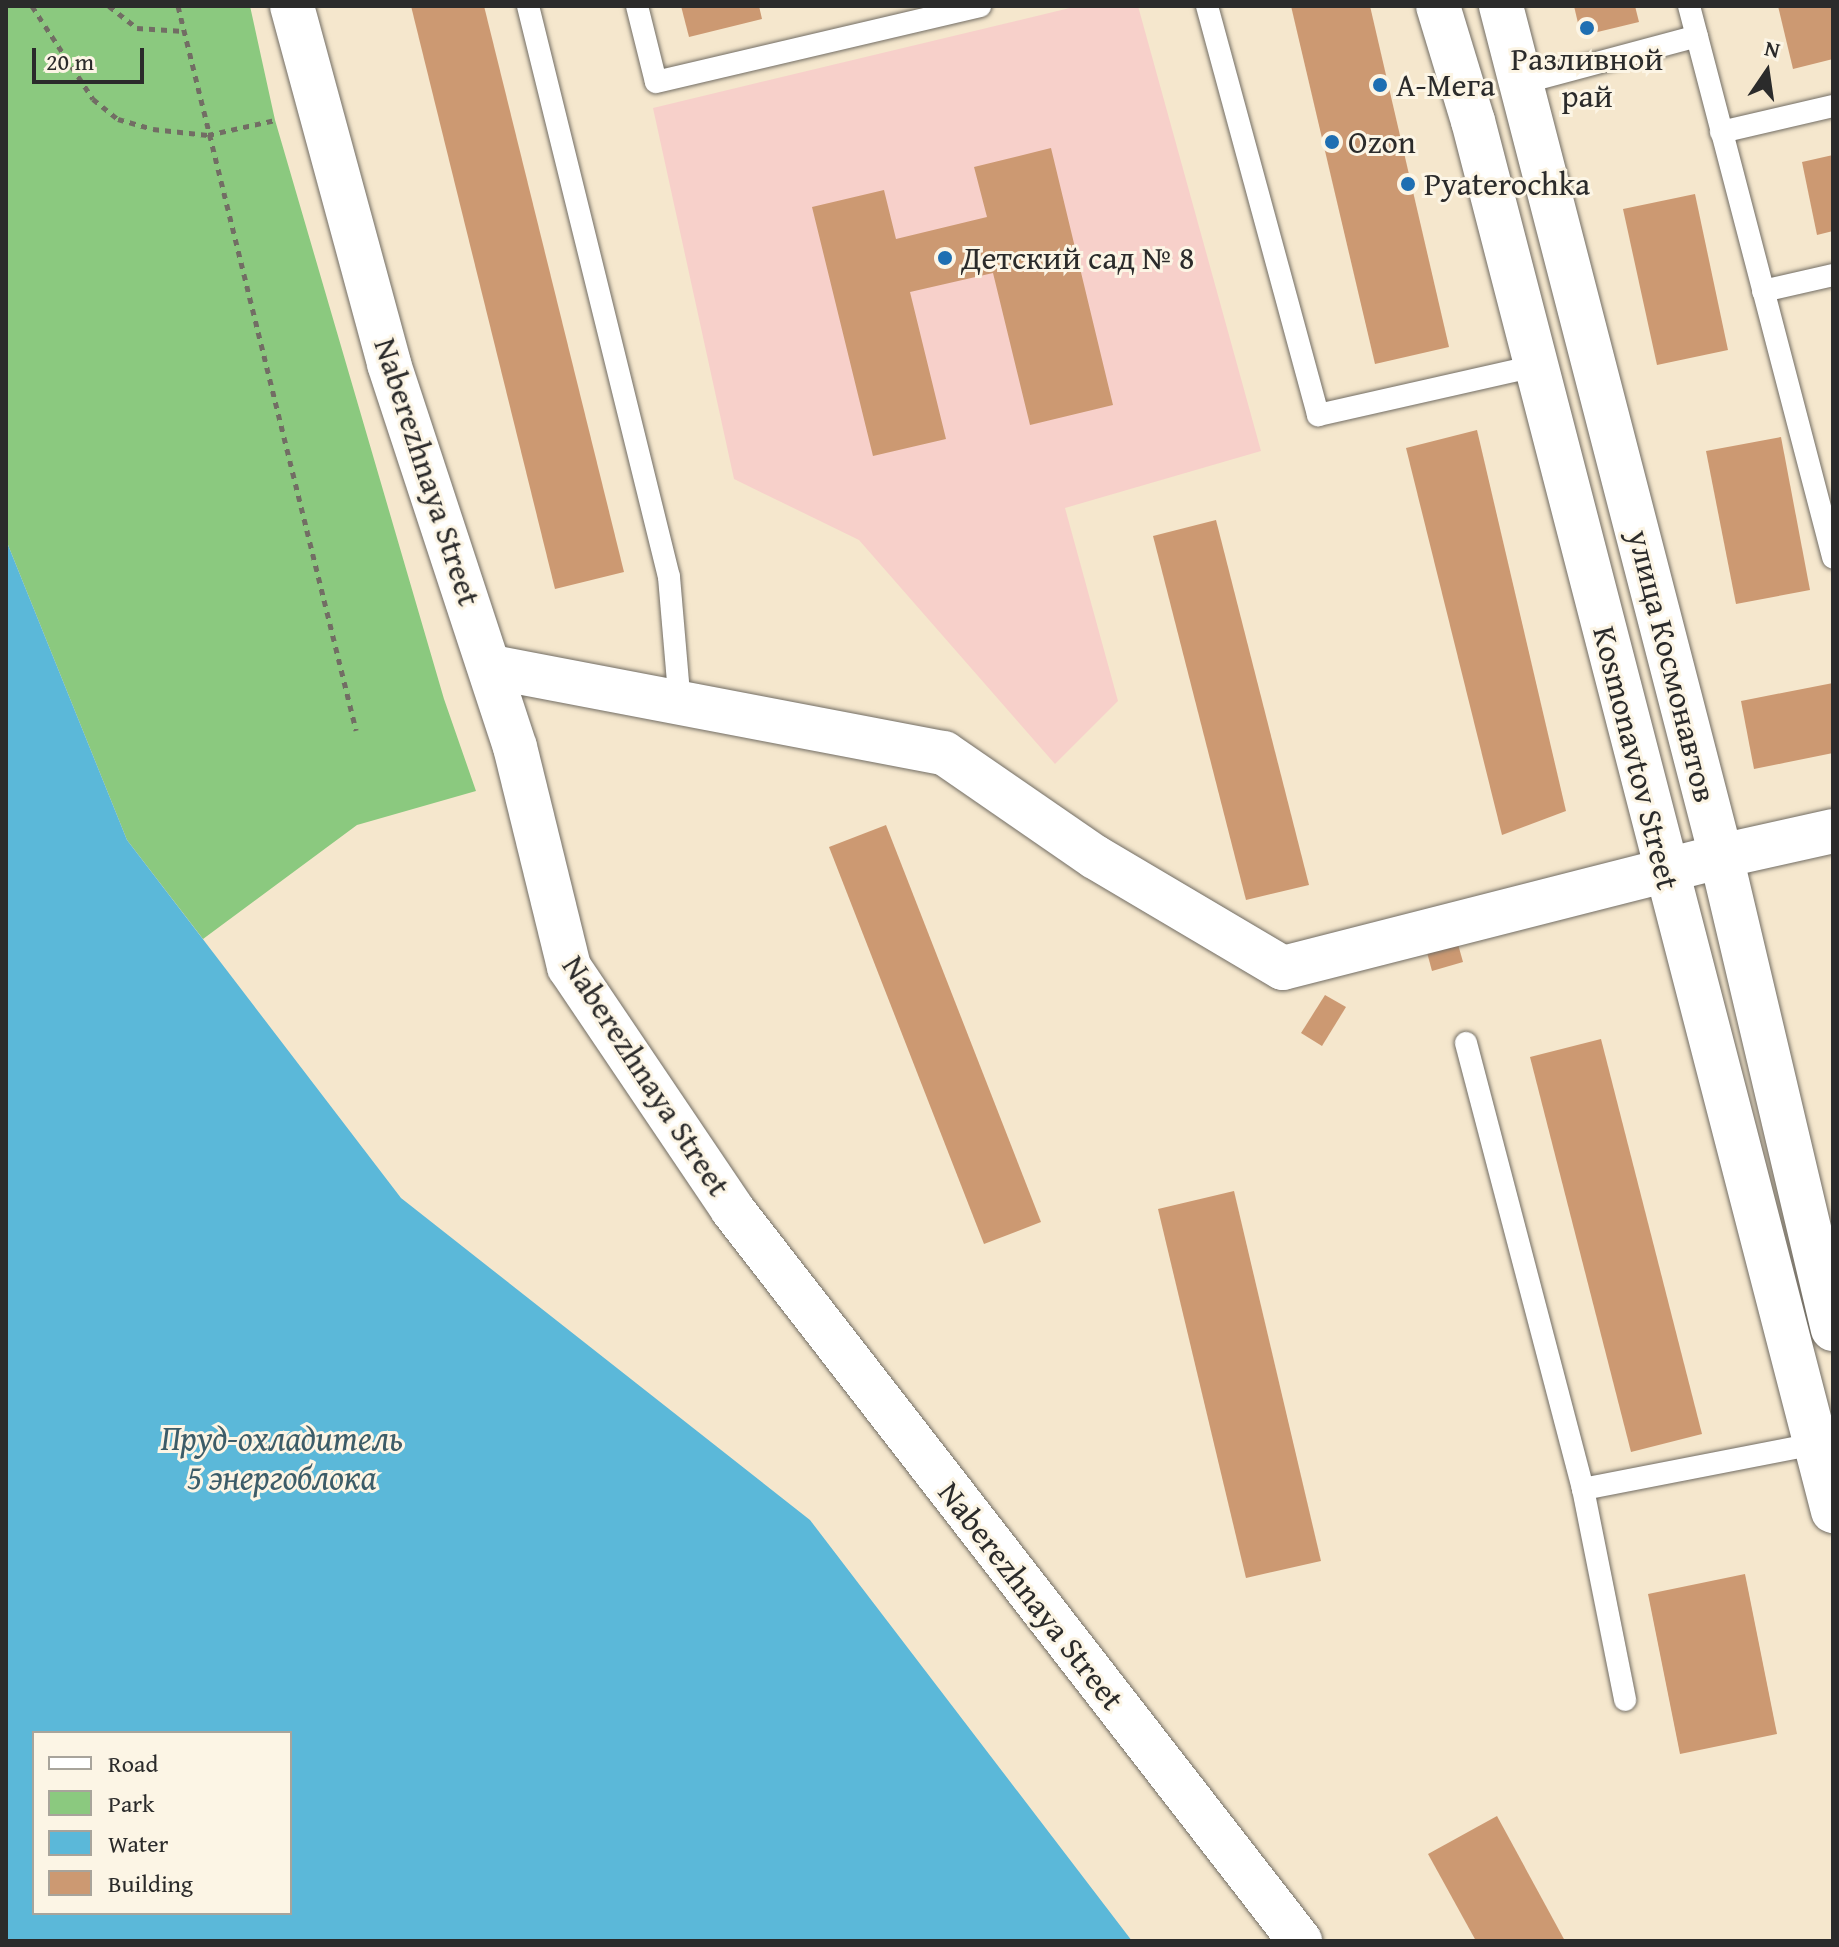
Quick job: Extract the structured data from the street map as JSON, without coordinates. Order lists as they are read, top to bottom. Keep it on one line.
{"streets":{"street":["Naberezhnaya Street","улица Космонавтов","Kosmonavtov Street"]},"water":["Пруд-охладитель 5 энергоблока"],"places":["Разливной рай","А-Мега","Ozon","Pyaterochka","Детский сад № 8"],"legend":["Road","Park","Water","Building"],"scale_bar":"20 m","north":"top"}
